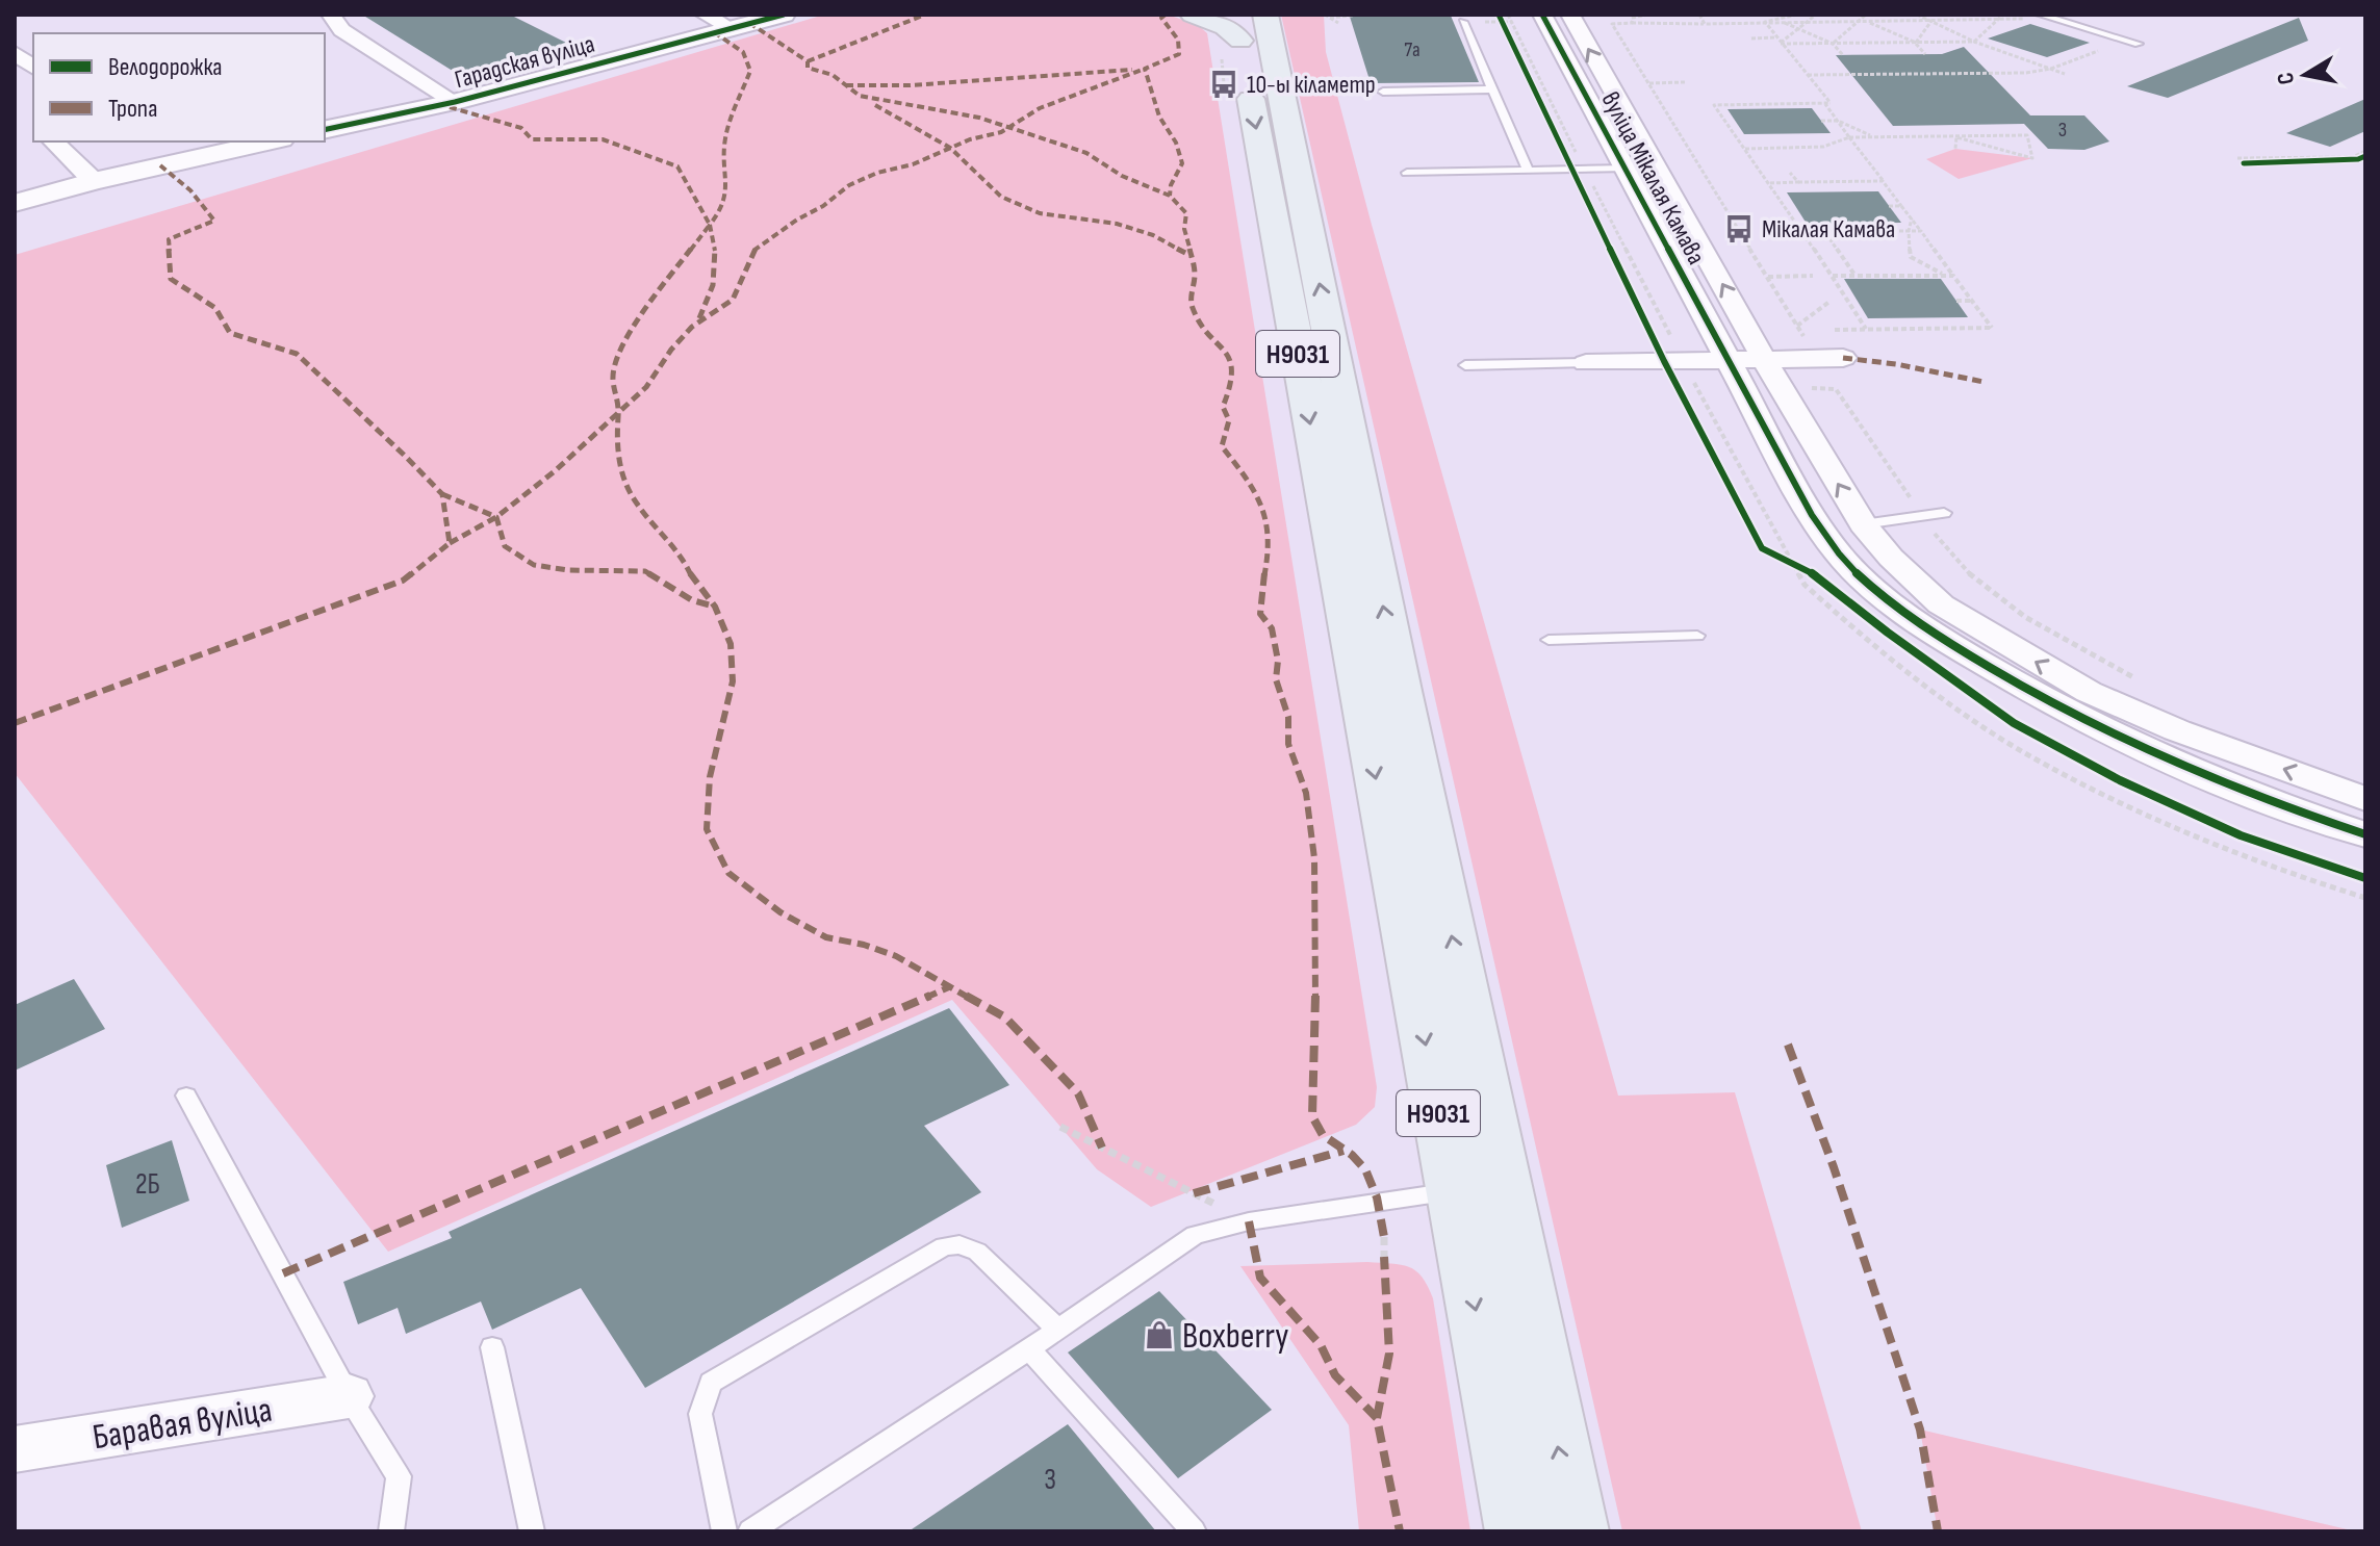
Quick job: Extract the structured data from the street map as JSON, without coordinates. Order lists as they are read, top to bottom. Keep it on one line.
{"streets":{"main road":["Н9031"],"street":["Гарадская вуліца","вуліца Мікалая Камава","Баравая вуліца"]},"places":{"bus stop":["10-ы кіламетр","Мікалая Камава"],"shop":["Boxberry"]},"house_numbers":["7а","3","2Б","3"],"legend":["Велодорожка","Тропа"],"north":"left"}
